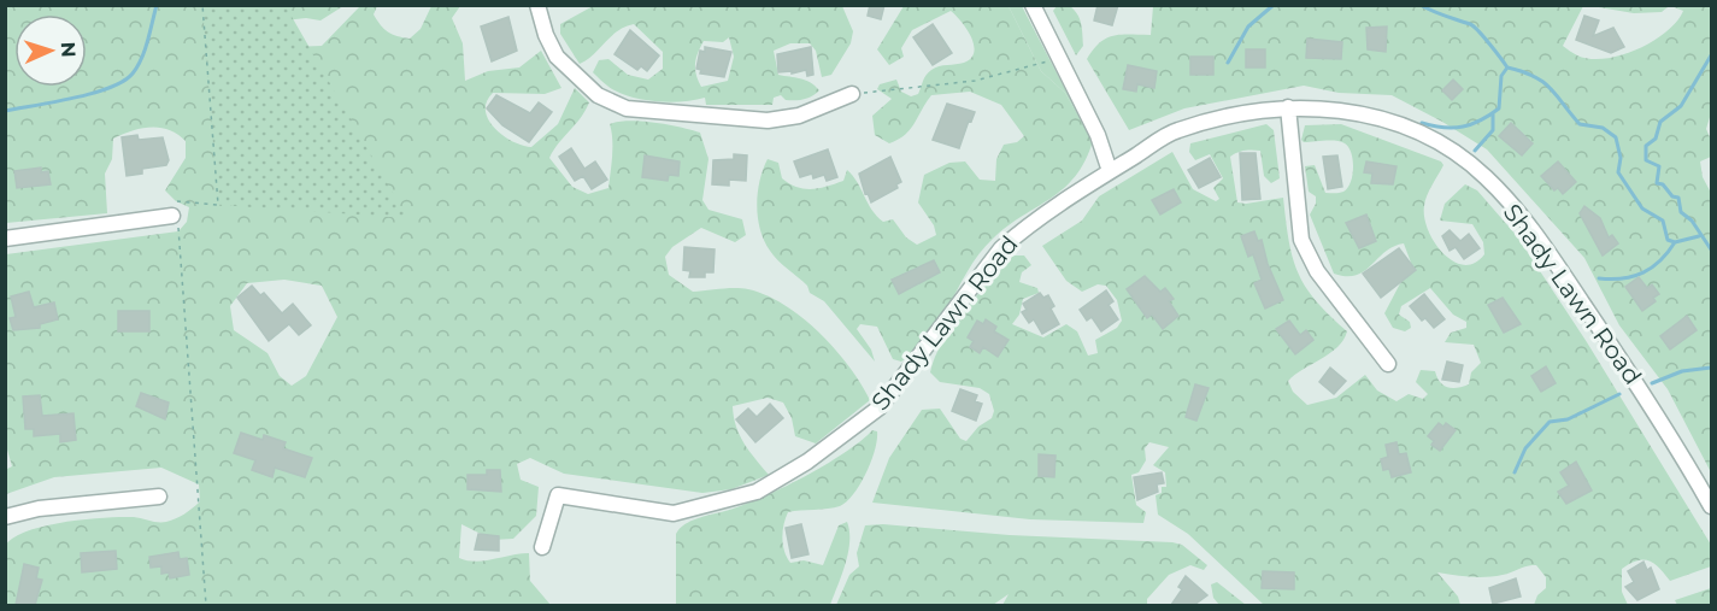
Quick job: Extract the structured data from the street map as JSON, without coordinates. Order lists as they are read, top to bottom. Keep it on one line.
{"streets":{"street":["Shady Lawn Road"]},"north":"right"}
